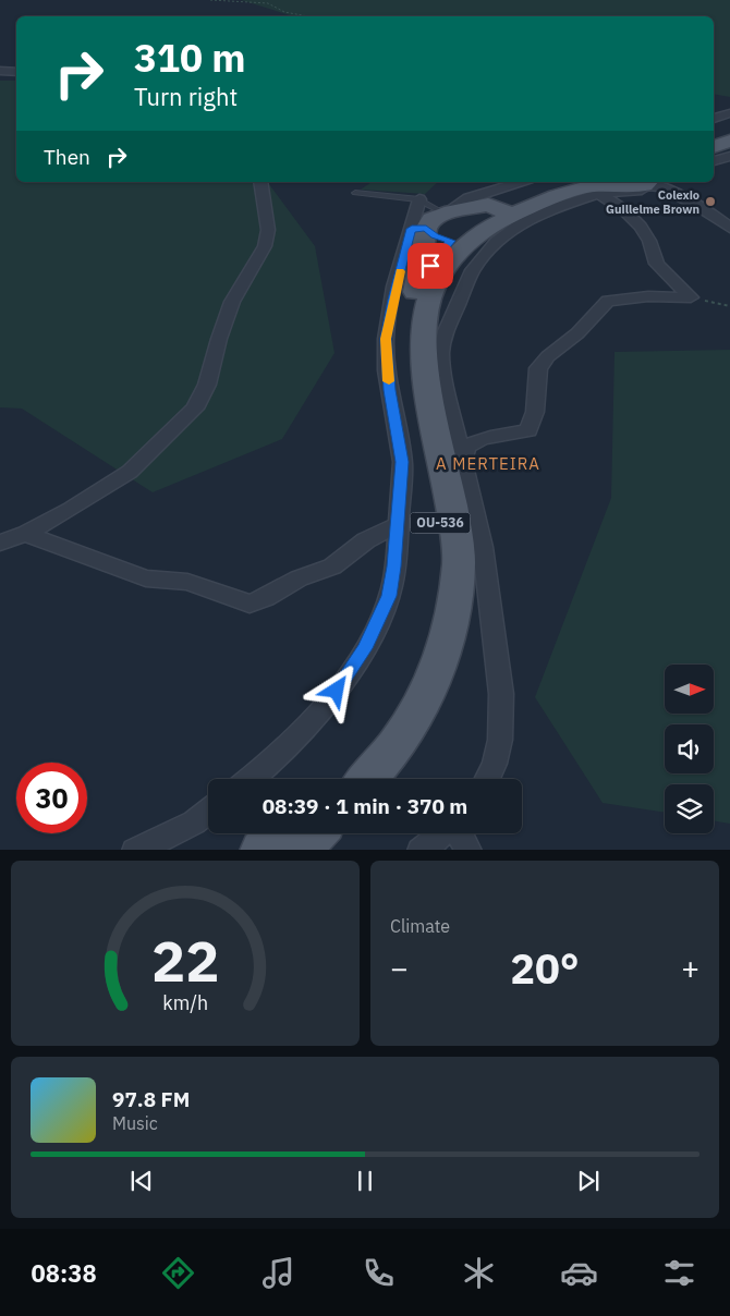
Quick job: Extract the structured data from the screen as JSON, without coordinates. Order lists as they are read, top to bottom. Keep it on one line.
{"streets":{"main road":["OU-536"]},"districts":["A MERTEIRA"],"places":["Colexio Guillelme Brown"],"north":"right","page":{"turn":["310 m","Turn right"],"then":"Then","limit":"30","trip":"08:39 · 1 min · 370 m","tile":"Climate","heat":["−","20°","+"],"song":["97.8 FM","Music"],"tabs":"08:38","gauge":["22","km/h"]}}
